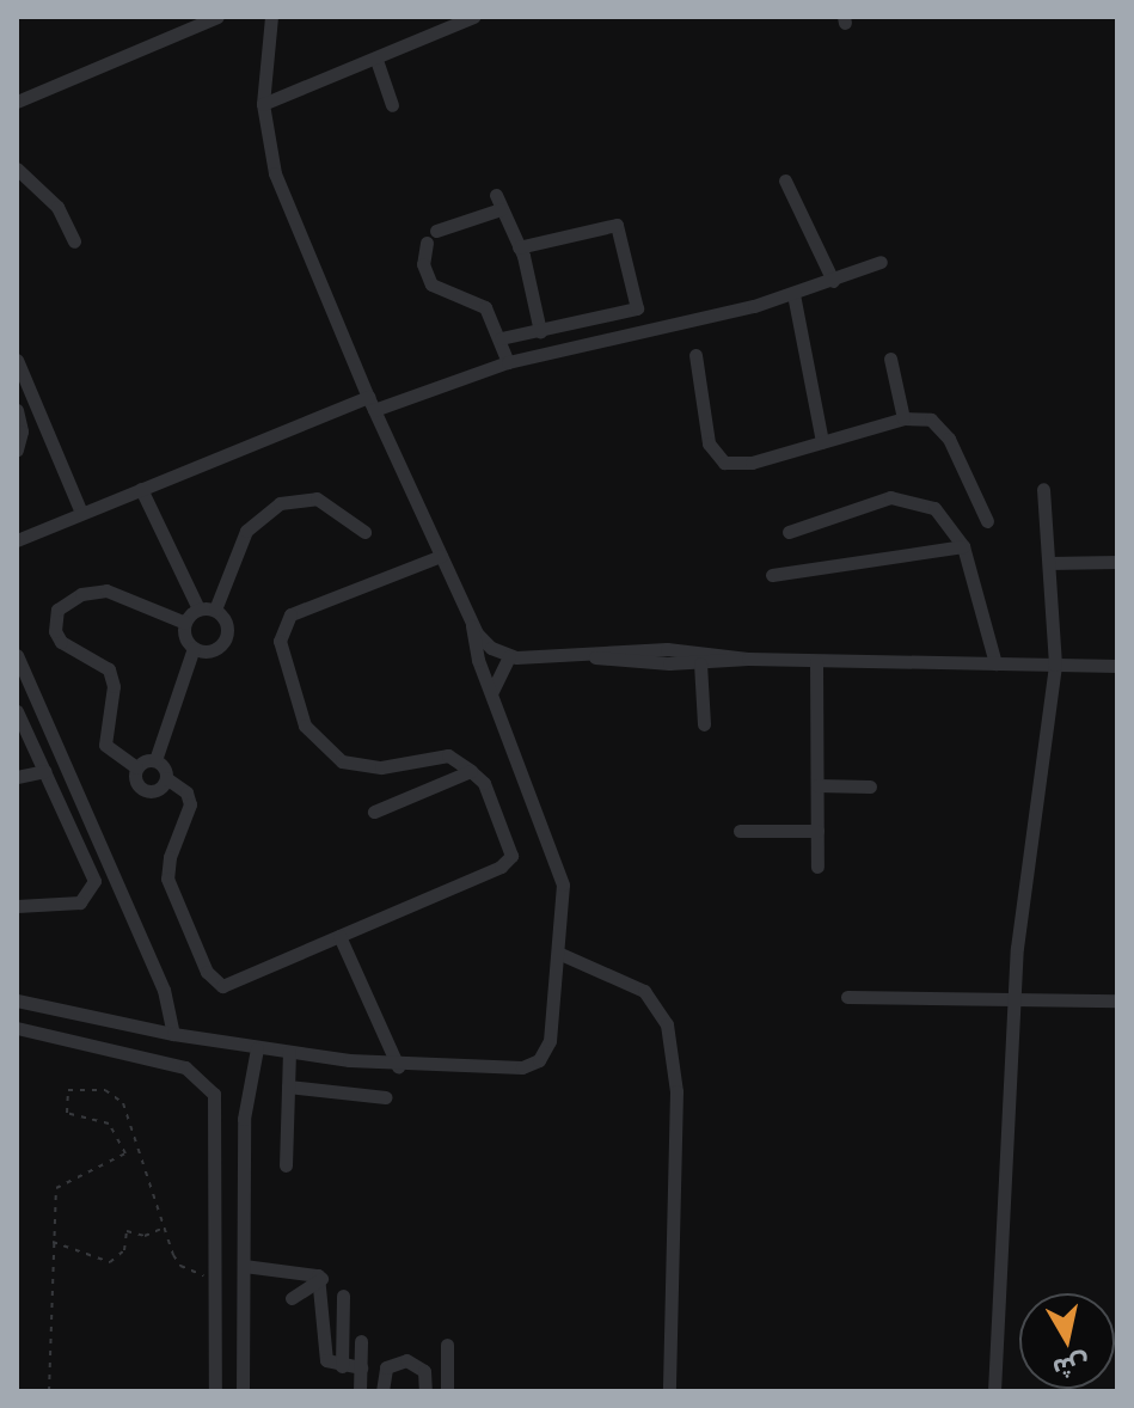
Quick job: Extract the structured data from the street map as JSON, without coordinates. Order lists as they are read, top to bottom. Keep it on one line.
{"north":"bottom"}
